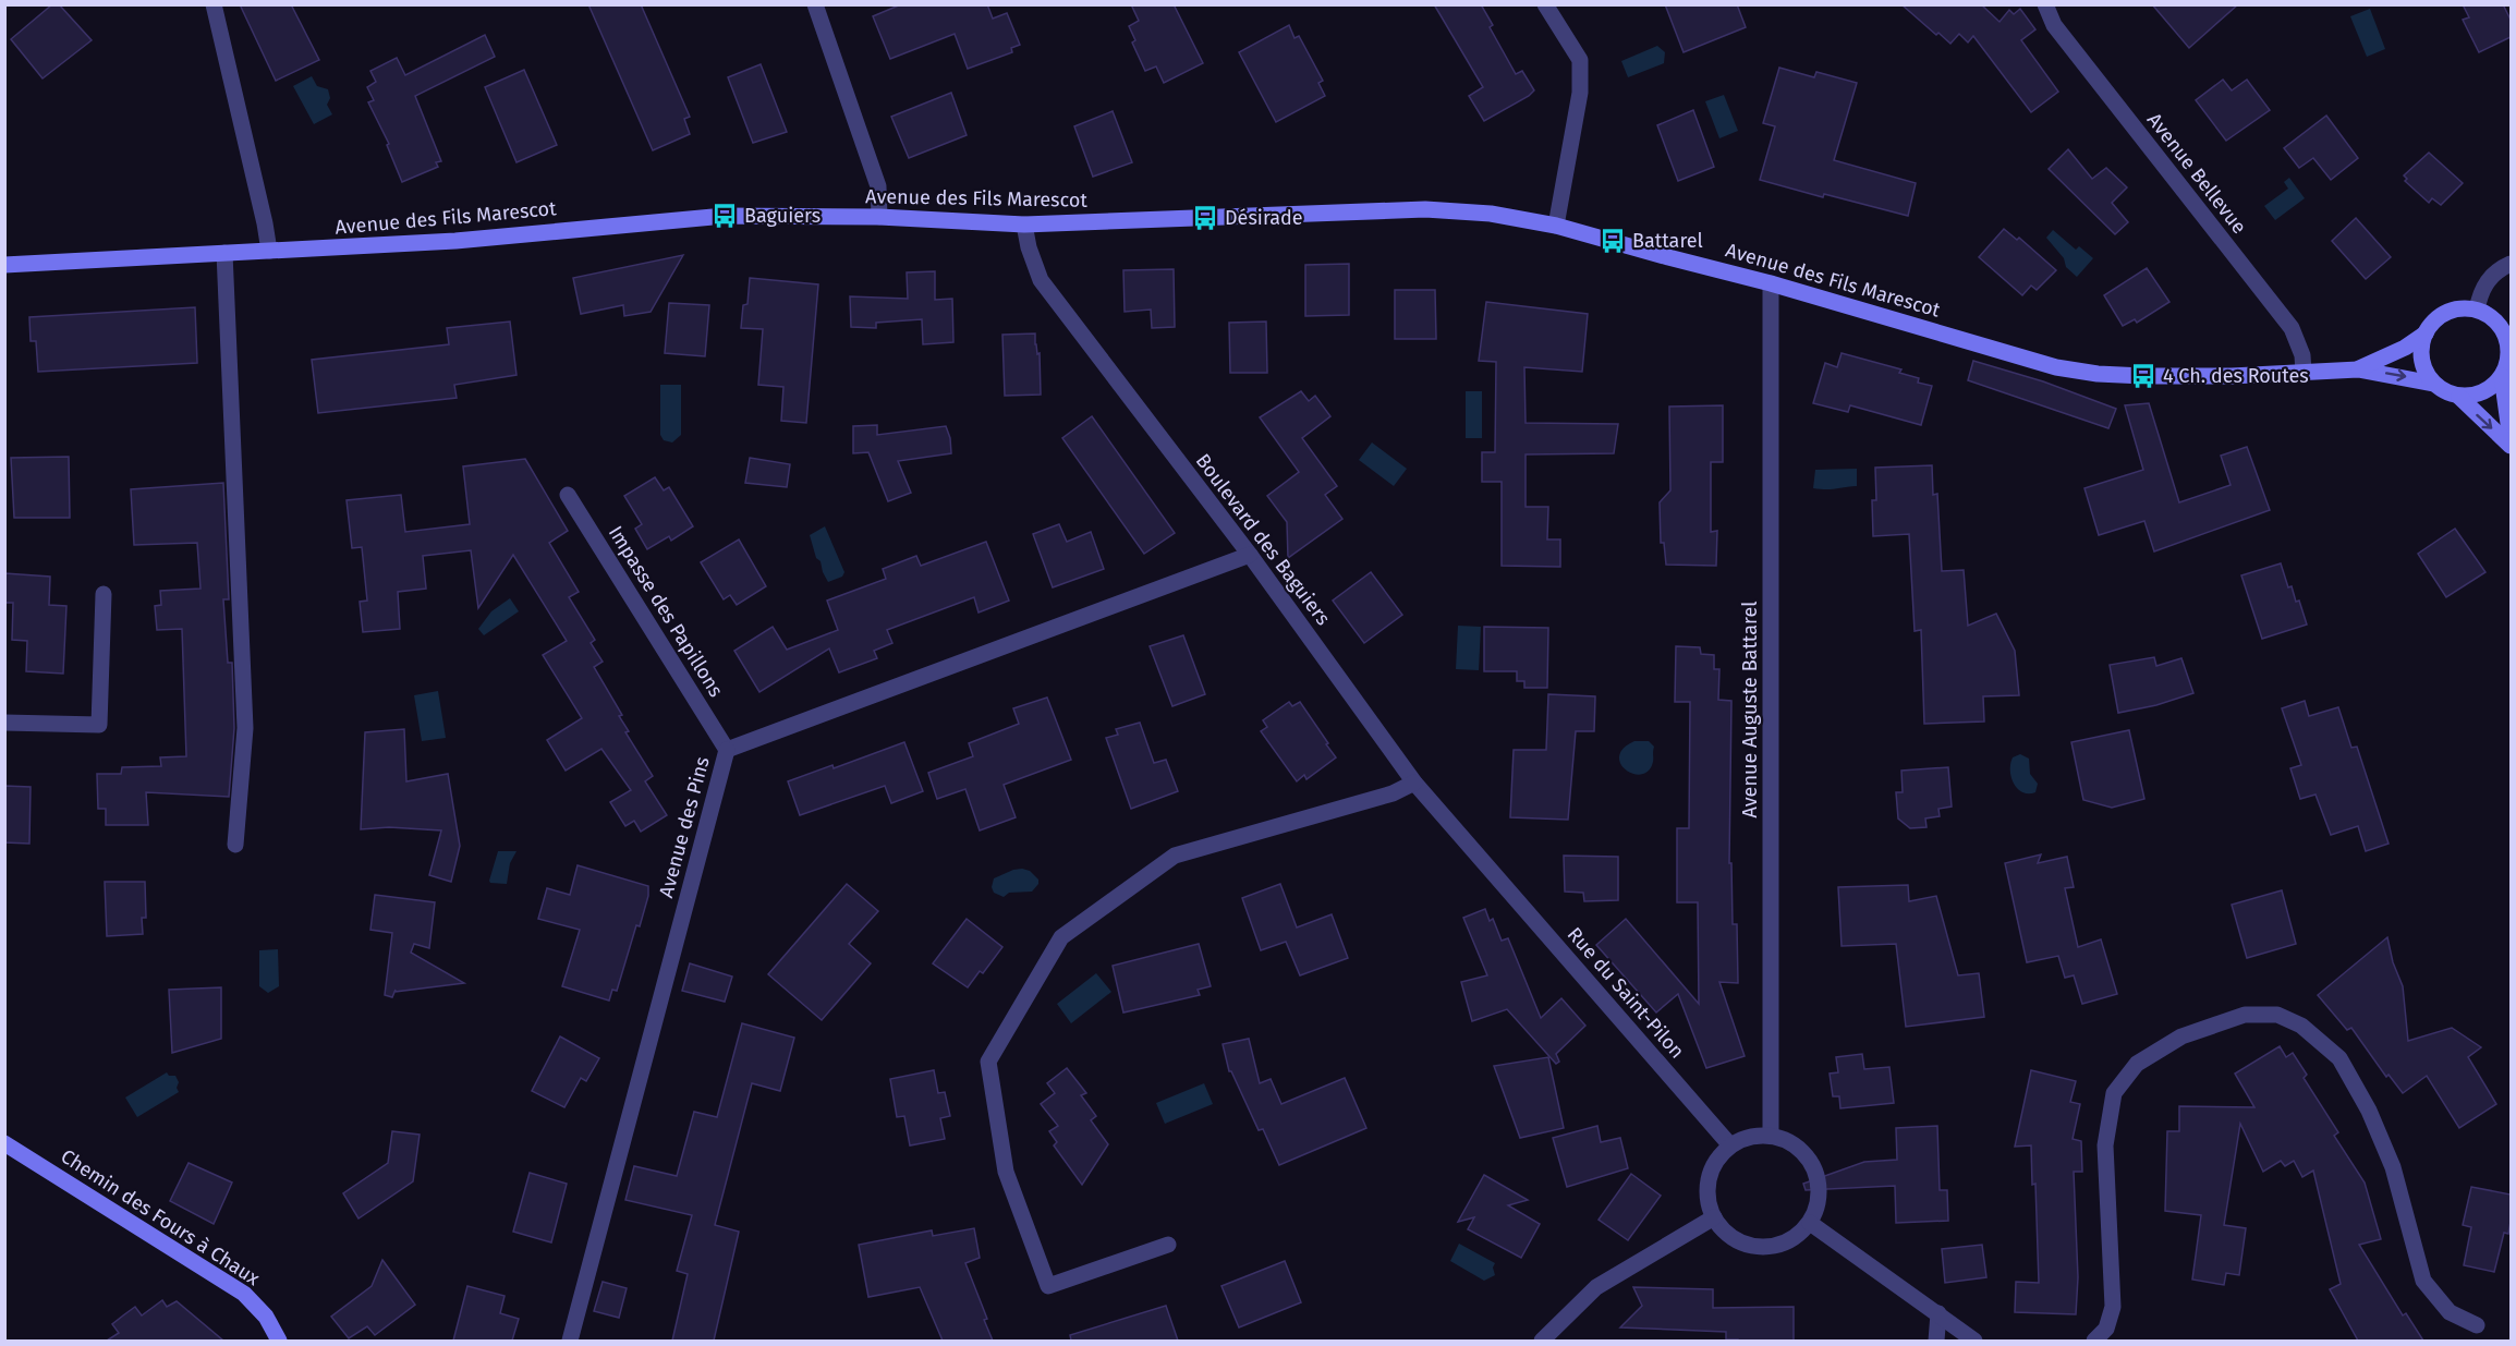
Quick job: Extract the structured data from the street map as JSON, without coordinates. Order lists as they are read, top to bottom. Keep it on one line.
{"streets":{"street":["Avenue Bellevue","Avenue des Fils Marescot","Boulevard des Baguiers","Impasse des Papillons","Avenue Auguste Battarel","Avenue des Pins","Rue du Saint-Pilon","Chemin des Fours à Chaux"]},"crossings":[["Avenue Bellevue","Avenue des Fils Marescot"],["Avenue des Fils Marescot","Boulevard des Baguiers"],["Avenue des Fils Marescot","Avenue Auguste Battarel"],["Boulevard des Baguiers","Avenue des Pins"],["Boulevard des Baguiers","Rue du Saint-Pilon"],["Impasse des Papillons","Avenue des Pins"],["Avenue Auguste Battarel","Rue du Saint-Pilon"]],"places":{"bus stop":["Baguiers","Désirade","Battarel","4 Ch. des Routes"]}}
